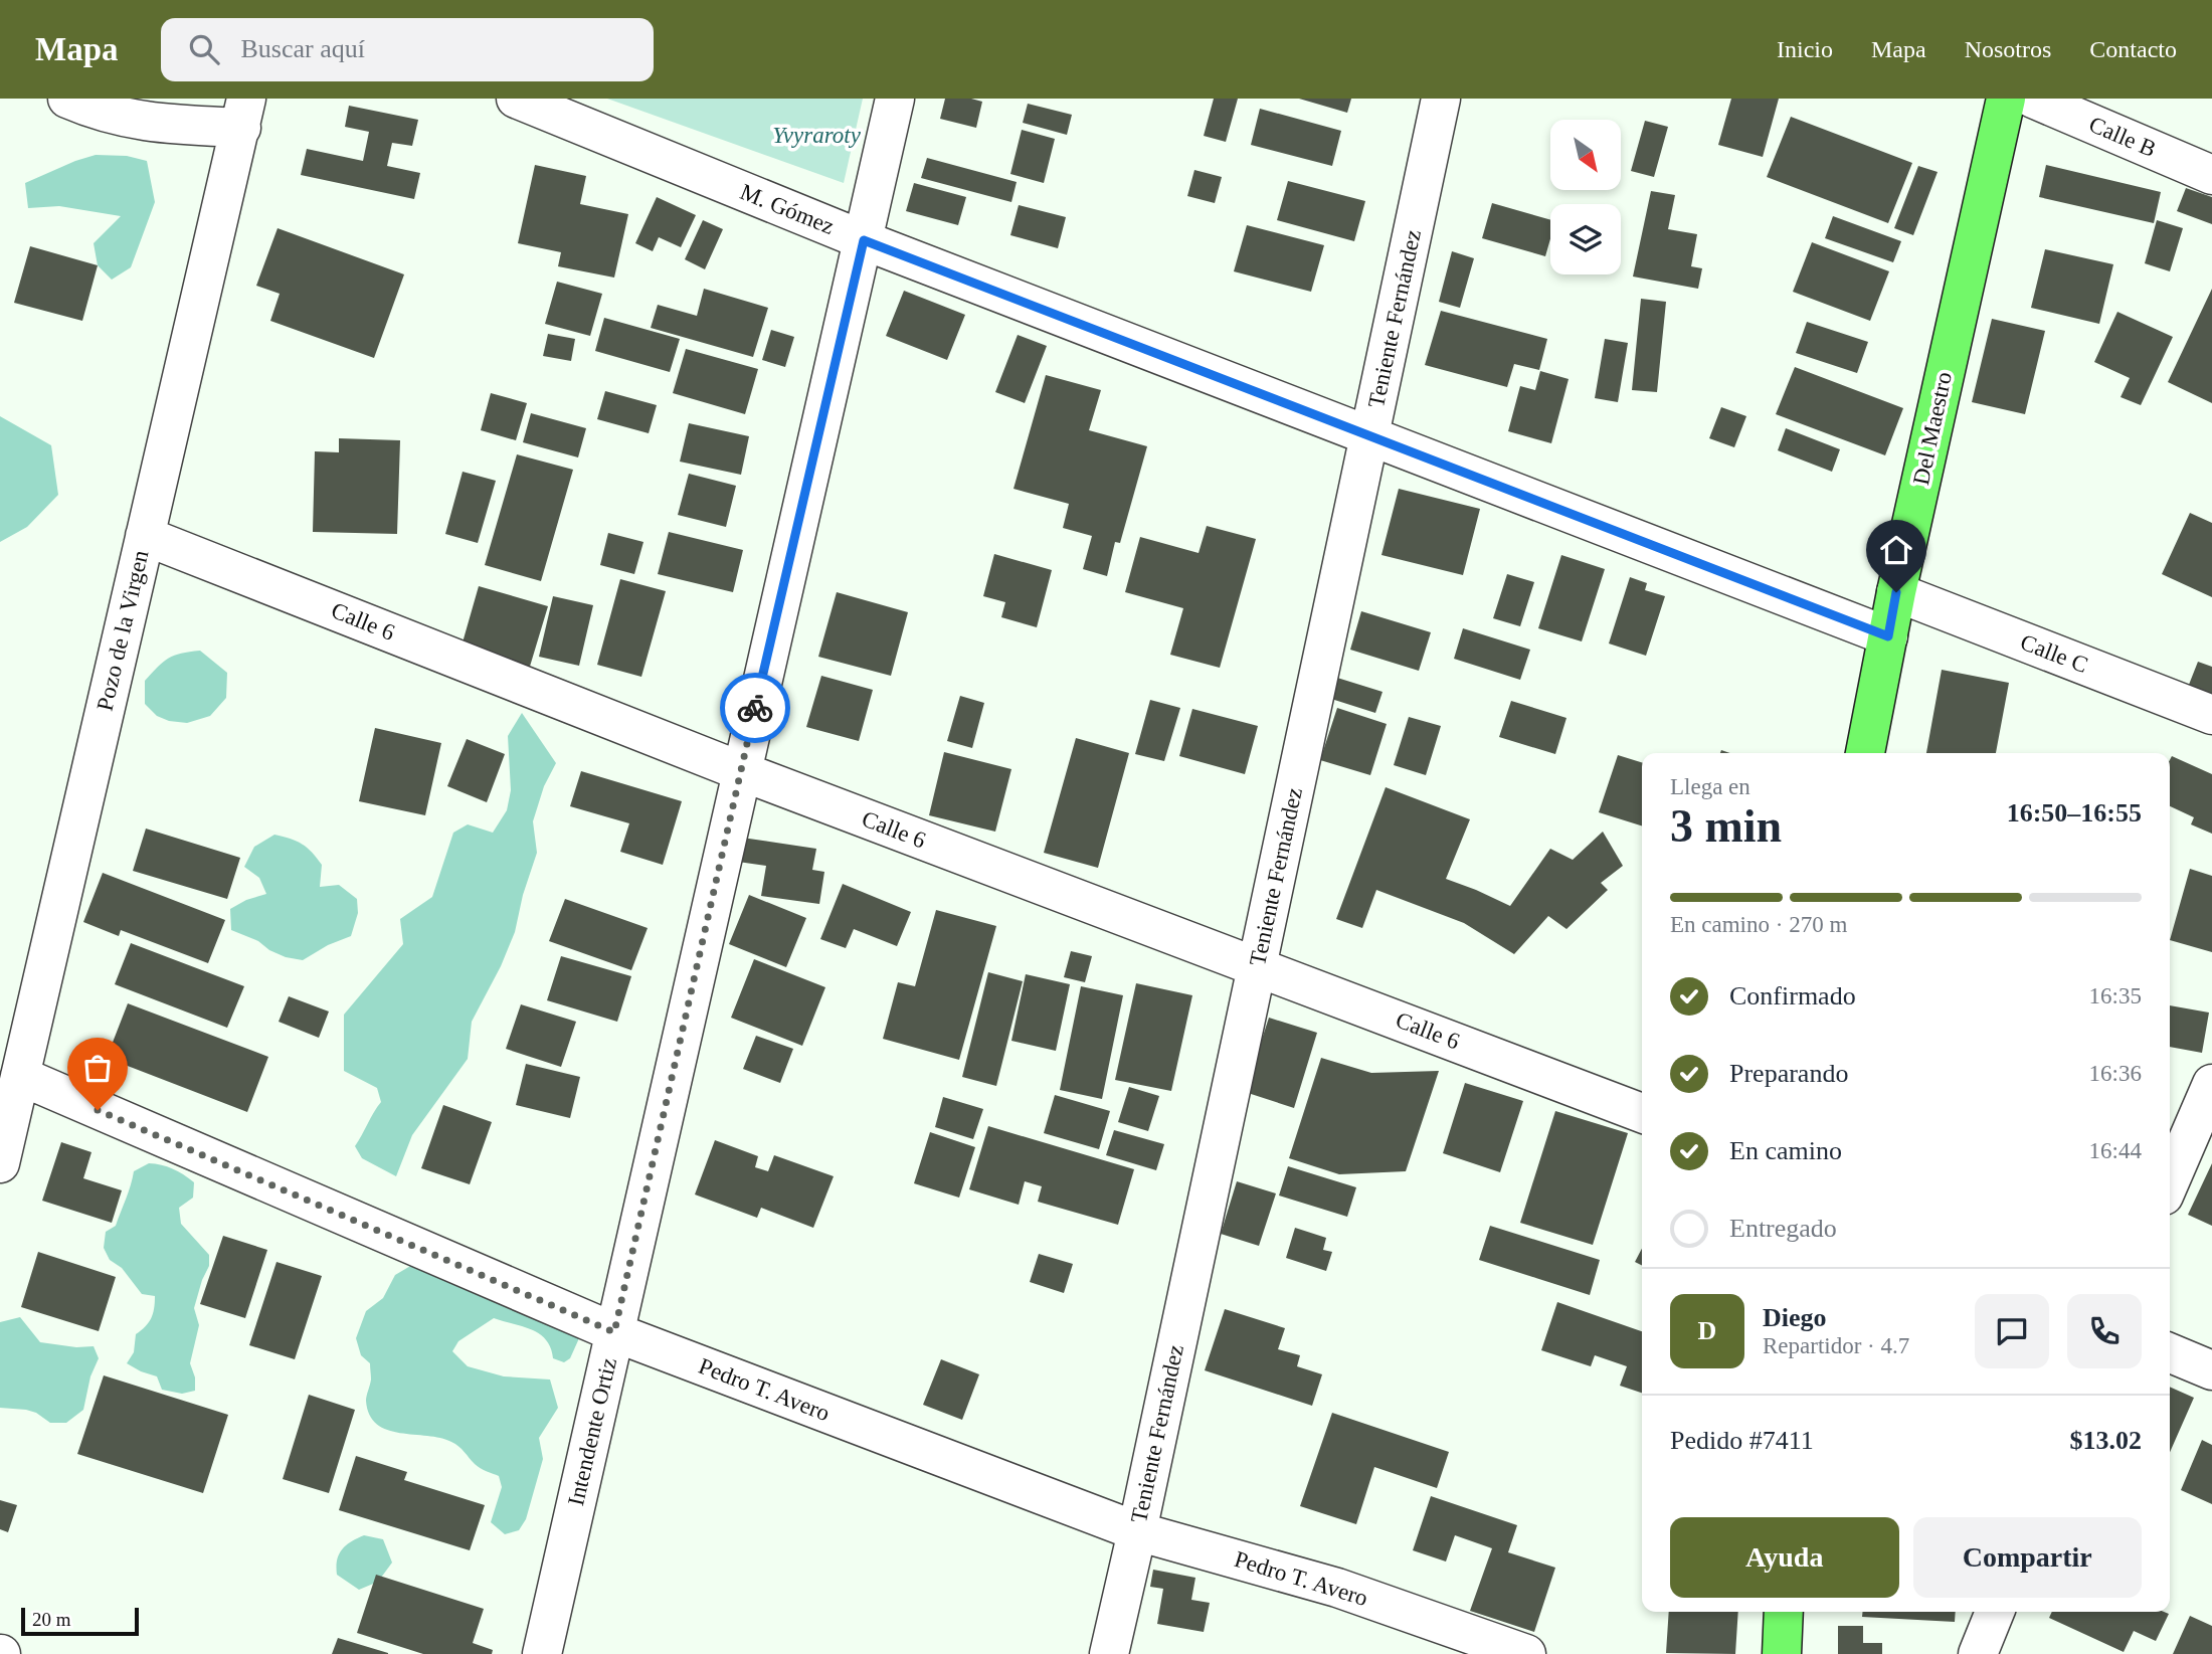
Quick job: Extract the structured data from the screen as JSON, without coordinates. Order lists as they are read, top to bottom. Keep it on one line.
{"streets":{"main road":["Del Maestro"],"street":["Calle B","M. Gómez","Teniente Fernández","Calle 6","Pozo de la Virgen","Calle C","Pedro T. Avero","Intendente Ortiz"]},"crossings":[["M. Gómez","Teniente Fernández"],["M. Gómez","Del Maestro"],["M. Gómez","Intendente Ortiz"],["Teniente Fernández","Calle 6"],["Teniente Fernández","Pedro T. Avero"],["Del Maestro","Calle C"],["Calle 6","Pozo de la Virgen"],["Calle 6","Intendente Ortiz"],["Pozo de la Virgen","Pedro T. Avero"],["Pedro T. Avero","Intendente Ortiz"]],"parks":["Yvyraroty"],"scale_bar":"20 m","north":"bottom right","page":{"header":"Mapa","search":"Buscar aquí","nav":["Inicio","Mapa","Nosotros","Contacto"],"heading":["3 min","Llega en","16:50–16:55"],"panel":["Diego","Repartidor · 4.7","Pedido #7411","$13.02"],"bar":"En camino · 270 m","list":[["Confirmado","16:35"],["Preparando","16:36"],["En camino","16:44"],"Entregado"],"round":"D","buttons":["Ayuda","Compartir"],"scale":"20 m"}}
